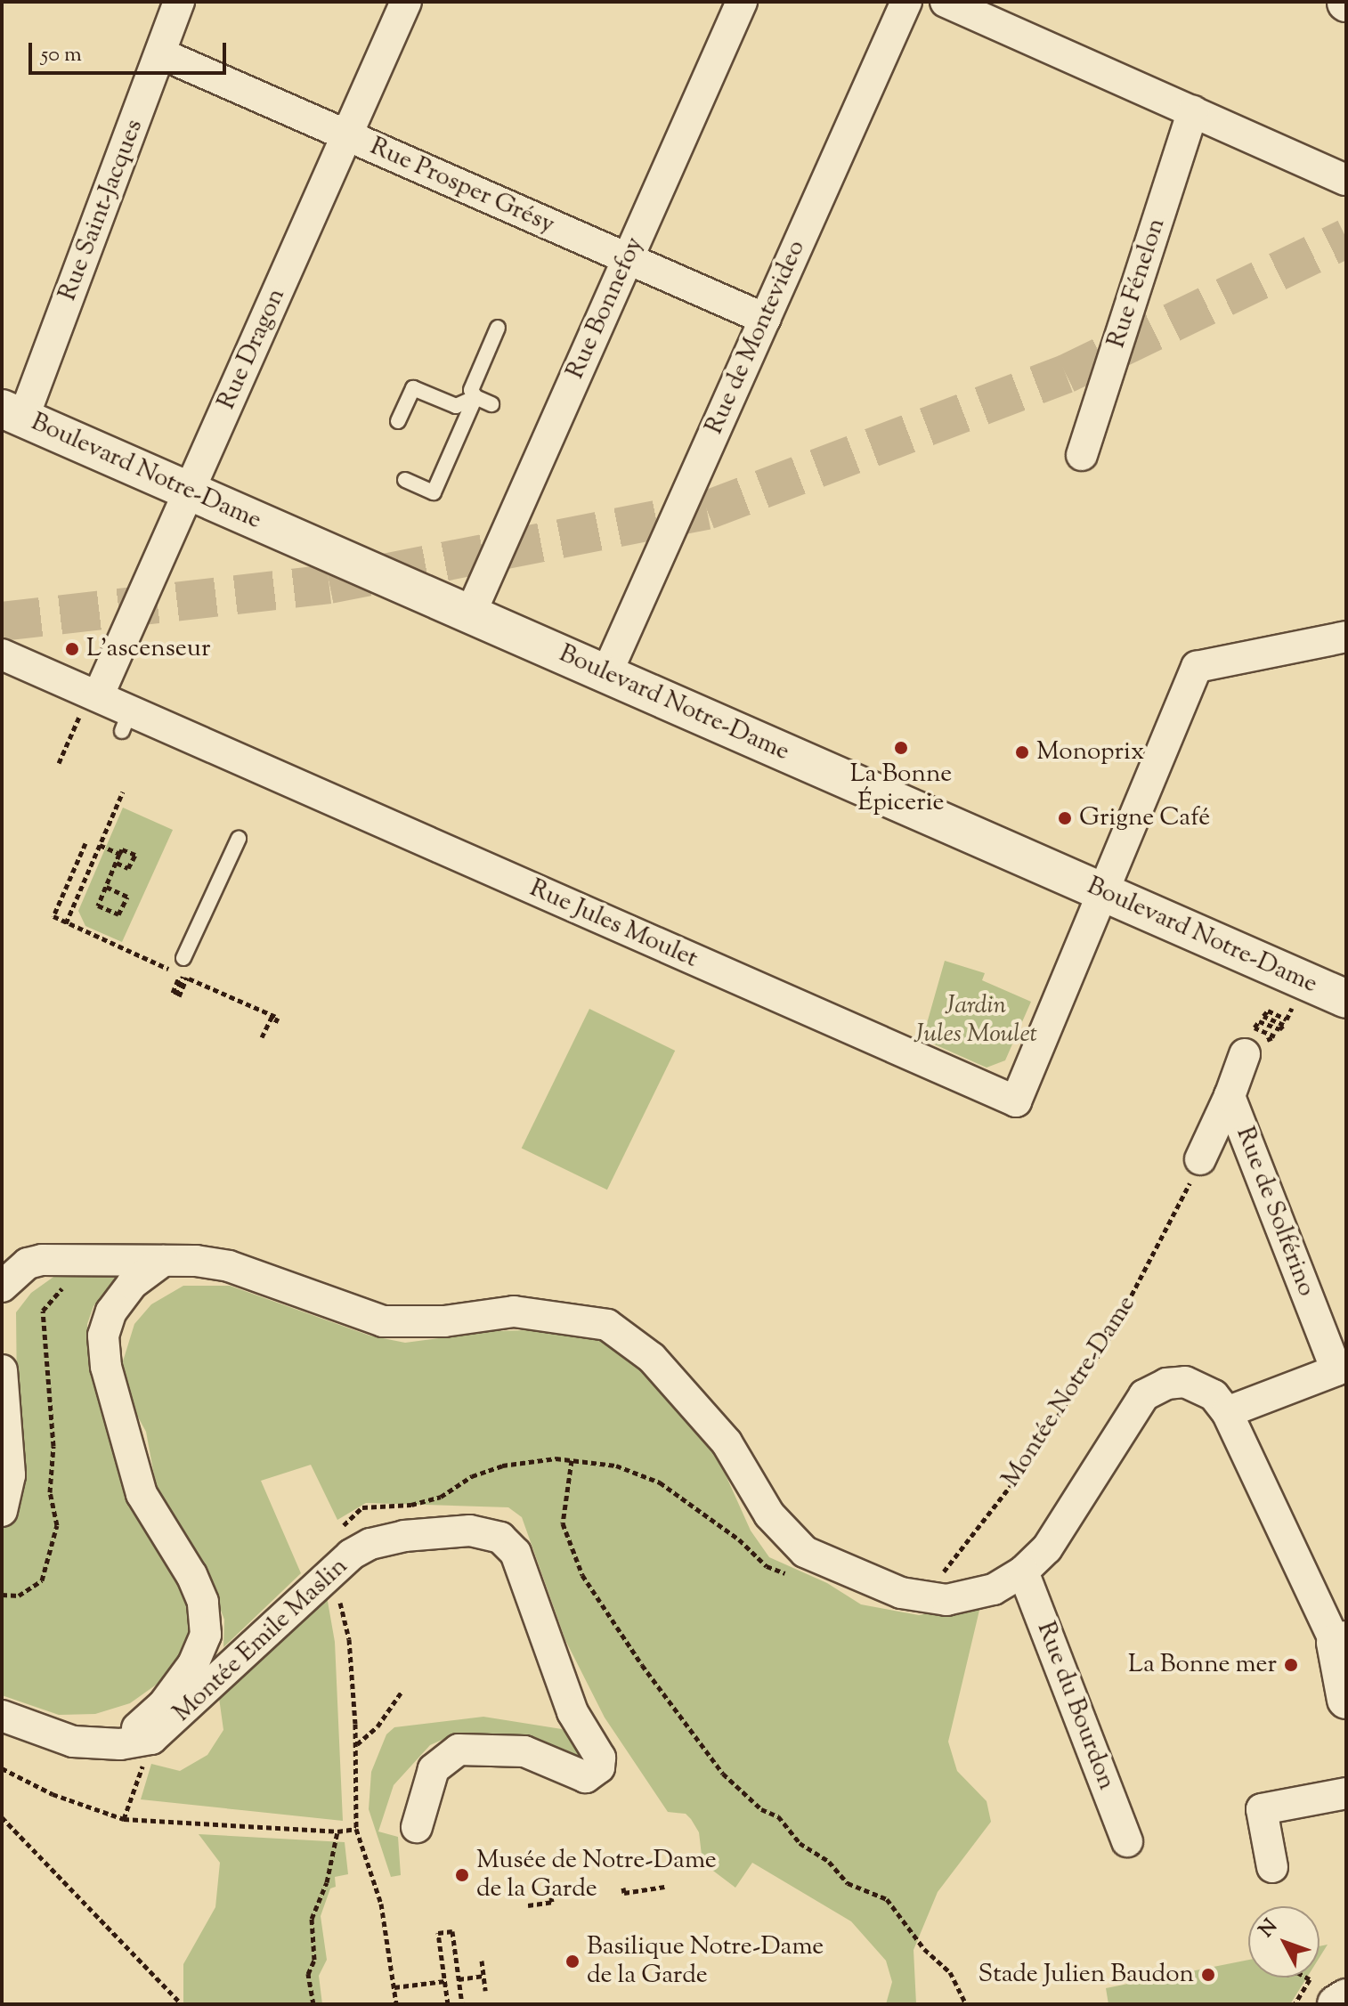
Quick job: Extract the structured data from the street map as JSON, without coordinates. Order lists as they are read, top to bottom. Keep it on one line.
{"streets":{"street":["Rue Prosper Grésy","Rue Saint-Jacques","Rue Fénelon","Rue Bonnefoy","Rue de Montevideo","Rue Dragon","Boulevard Notre-Dame","Rue Jules Moulet","Rue de Solférino","Montée Emile Maslin","Rue du Bourdon"],"path":["Montée Notre-Dame"]},"crossings":[["Rue Prosper Grésy","Rue Saint-Jacques"],["Rue Prosper Grésy","Rue Bonnefoy"],["Rue Prosper Grésy","Rue de Montevideo"],["Rue Prosper Grésy","Rue Dragon"],["Rue Saint-Jacques","Boulevard Notre-Dame"],["Rue Bonnefoy","Boulevard Notre-Dame"],["Rue de Montevideo","Boulevard Notre-Dame"],["Rue Dragon","Boulevard Notre-Dame"],["Rue Dragon","Rue Jules Moulet"],["Boulevard Notre-Dame","Rue Jules Moulet"]],"parks":["Jardin Jules Moulet"],"places":["L'ascenseur","La Bonne Épicerie","Monoprix","Grigne Café","La Bonne mer","Musée de Notre-Dame de la Garde","Basilique Notre-Dame de la Garde","Stade Julien Baudon"],"scale_bar":"50 m","north":"top left"}
